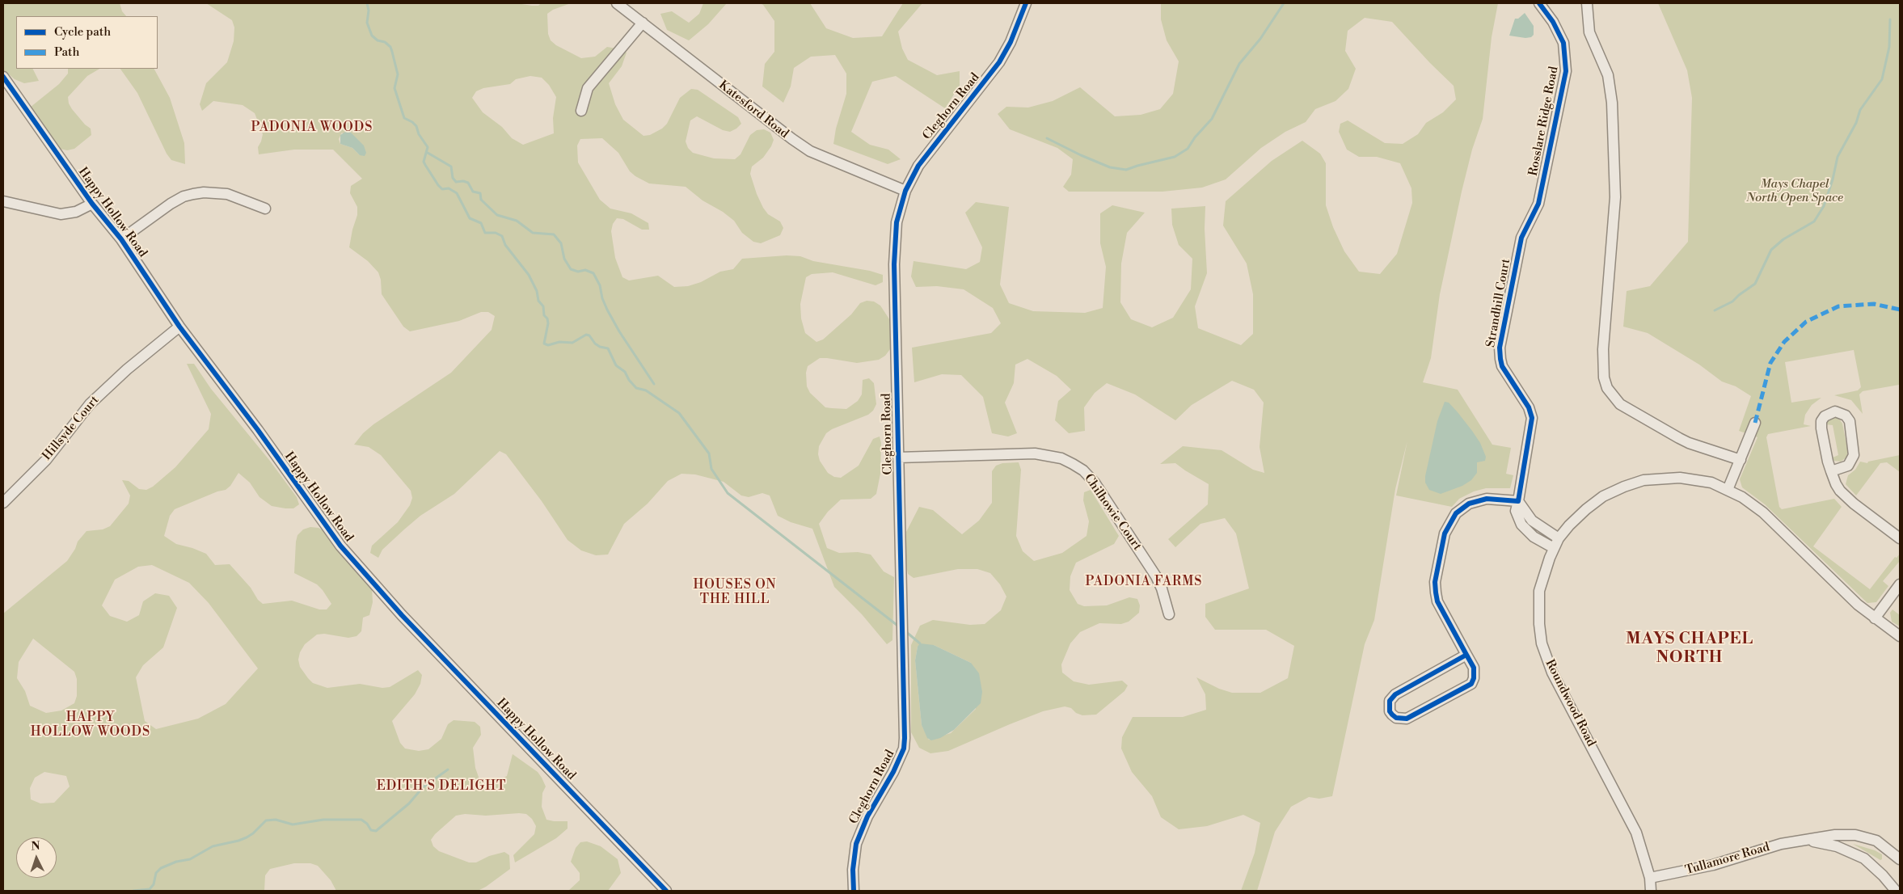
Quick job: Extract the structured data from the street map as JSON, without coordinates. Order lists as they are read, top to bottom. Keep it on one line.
{"streets":{"street":["Cleghorn Road","Katesford Road","Rosslare Ridge Road","Happy Hollow Road","Strandhill Court","Hillsyde Court","Chilhowie Court","Roundwood Road","Tullamore Road"]},"crossings":[["Cleghorn Road","Katesford Road"],["Cleghorn Road","Chilhowie Court"],["Rosslare Ridge Road","Strandhill Court"],["Happy Hollow Road","Hillsyde Court"],["Strandhill Court","Roundwood Road"],["Roundwood Road","Tullamore Road"]],"districts":["PADONIA WOODS","PADONIA FARMS","HOUSES ON THE HILL","MAYS CHAPEL NORTH","HAPPY HOLLOW WOODS","EDITH'S DELIGHT"],"parks":["Mays Chapel North Open Space"],"legend":["Cycle path","Path"],"north":"top"}
